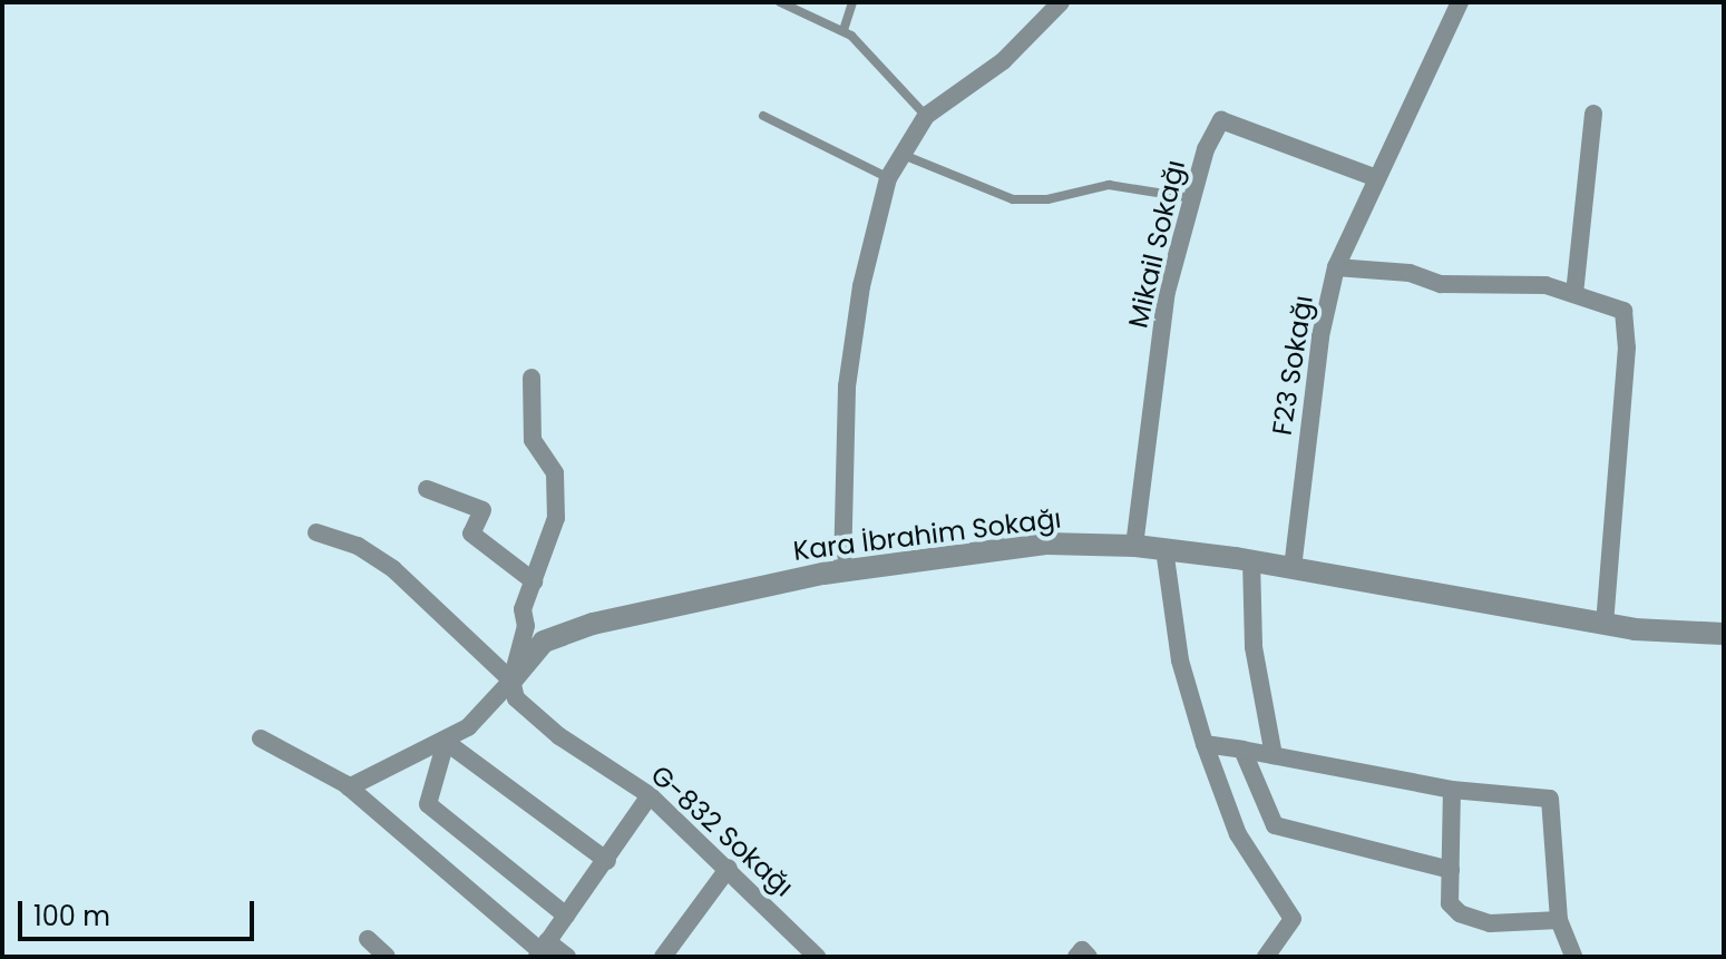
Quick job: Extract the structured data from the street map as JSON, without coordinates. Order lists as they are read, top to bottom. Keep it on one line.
{"streets":{"street":["Mikail Sokağı","F23 Sokağı","Kara İbrahim Sokağı","G-832 Sokağı"]},"crossings":[["Mikail Sokağı","F23 Sokağı"],["Mikail Sokağı","Kara İbrahim Sokağı"],["F23 Sokağı","Kara İbrahim Sokağı"],["Kara İbrahim Sokağı","G-832 Sokağı"]],"scale_bar":"100 m"}
